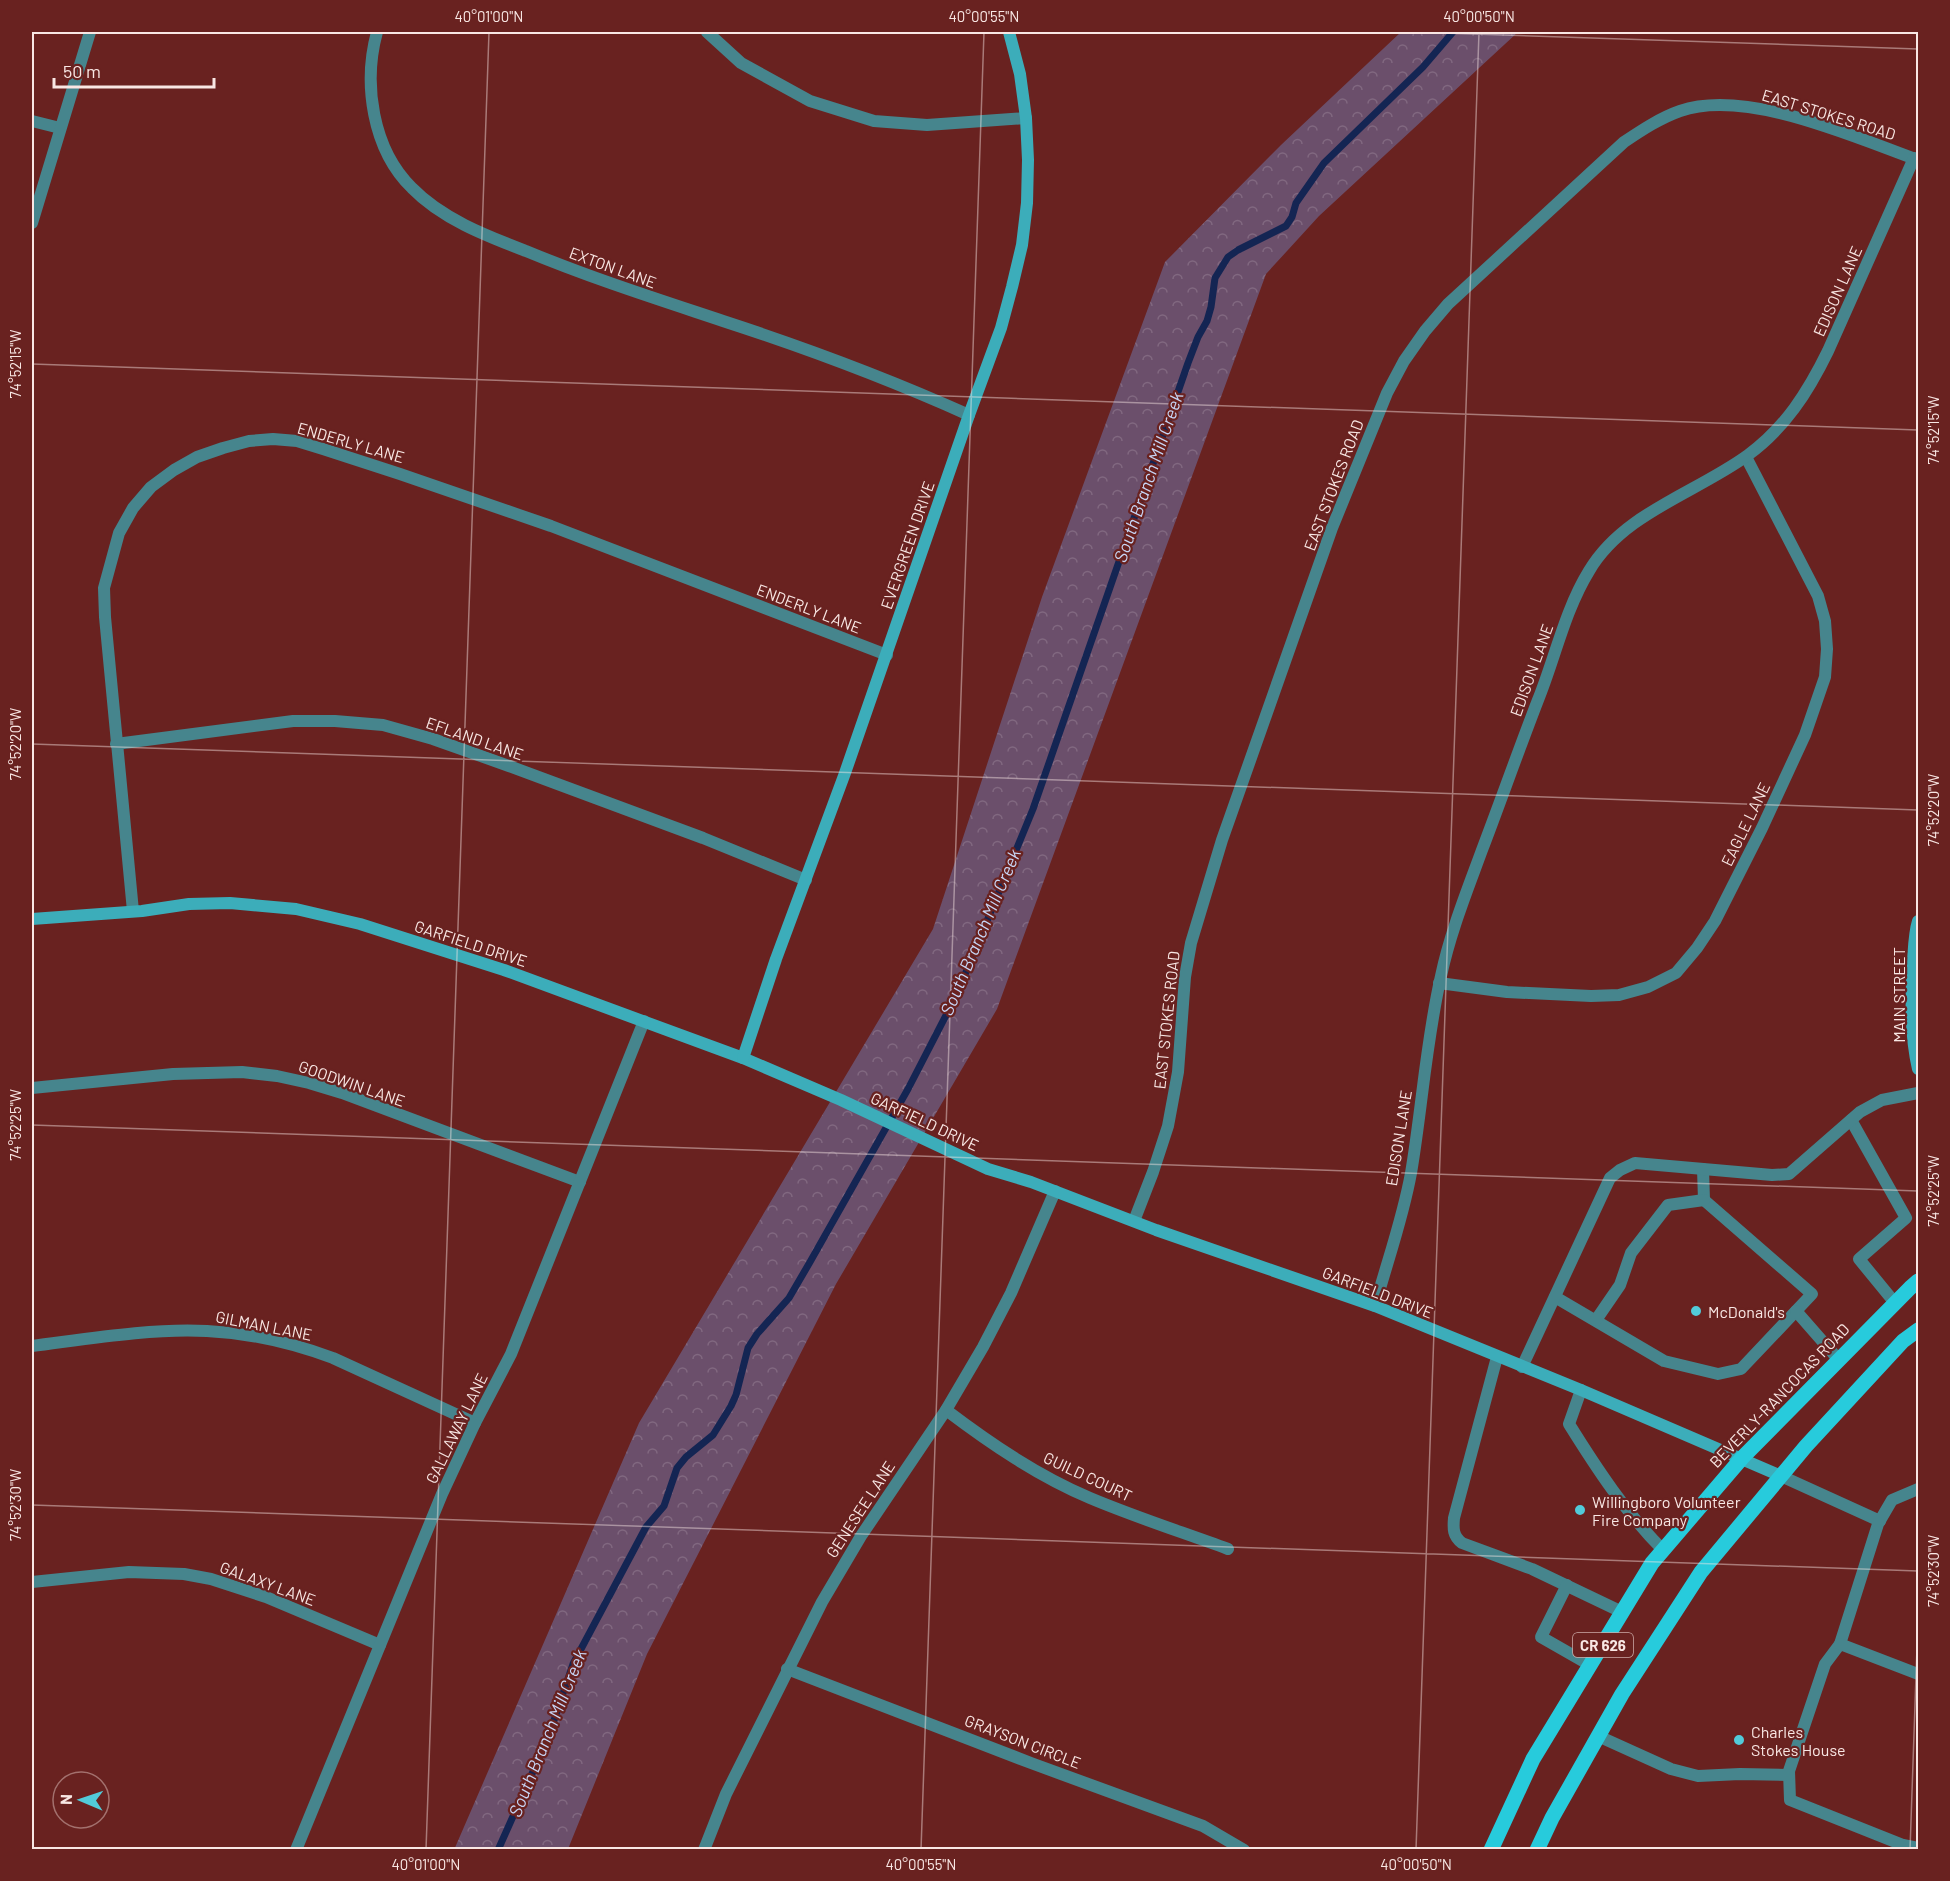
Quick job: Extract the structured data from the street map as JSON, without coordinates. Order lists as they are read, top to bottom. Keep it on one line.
{"streets":{"main road":["BEVERLY-RANCOCAS ROAD","CR 626"],"street":["EAST STOKES ROAD","EXTON LANE","EDISON LANE","ENDERLY LANE","EVERGREEN DRIVE","EFLAND LANE","EAGLE LANE","GARFIELD DRIVE","MAIN STREET","GOODWIN LANE","GILMAN LANE","GALLAWAY LANE","GUILD COURT","GENESEE LANE","GALAXY LANE","GRAYSON CIRCLE"]},"crossings":[["EAST STOKES ROAD","EDISON LANE"],["EAST STOKES ROAD","GARFIELD DRIVE"],["EXTON LANE","EVERGREEN DRIVE"],["EDISON LANE","EAGLE LANE"],["EDISON LANE","GARFIELD DRIVE"],["ENDERLY LANE","EVERGREEN DRIVE"],["ENDERLY LANE","EFLAND LANE"],["ENDERLY LANE","GARFIELD DRIVE"],["EVERGREEN DRIVE","EFLAND LANE"],["EVERGREEN DRIVE","GARFIELD DRIVE"],["GARFIELD DRIVE","BEVERLY-RANCOCAS ROAD"],["GARFIELD DRIVE","GALLAWAY LANE"],["GARFIELD DRIVE","GENESEE LANE"],["GARFIELD DRIVE","CR 626"],["GOODWIN LANE","GALLAWAY LANE"],["GILMAN LANE","GALLAWAY LANE"],["GALLAWAY LANE","GALAXY LANE"],["GUILD COURT","GENESEE LANE"],["GENESEE LANE","GRAYSON CIRCLE"]],"water":["South Branch Mill Creek"],"places":["McDonald's","Willingboro Volunteer Fire Company","Charles Stokes House"],"scale_bar":"50 m","north":"left","coordinates":["40°01'00\"N","40°00'55\"N","40°00'50\"N","74°52'15\"W","74°52'20\"W","74°52'25\"W","74°52'30\"W"]}
